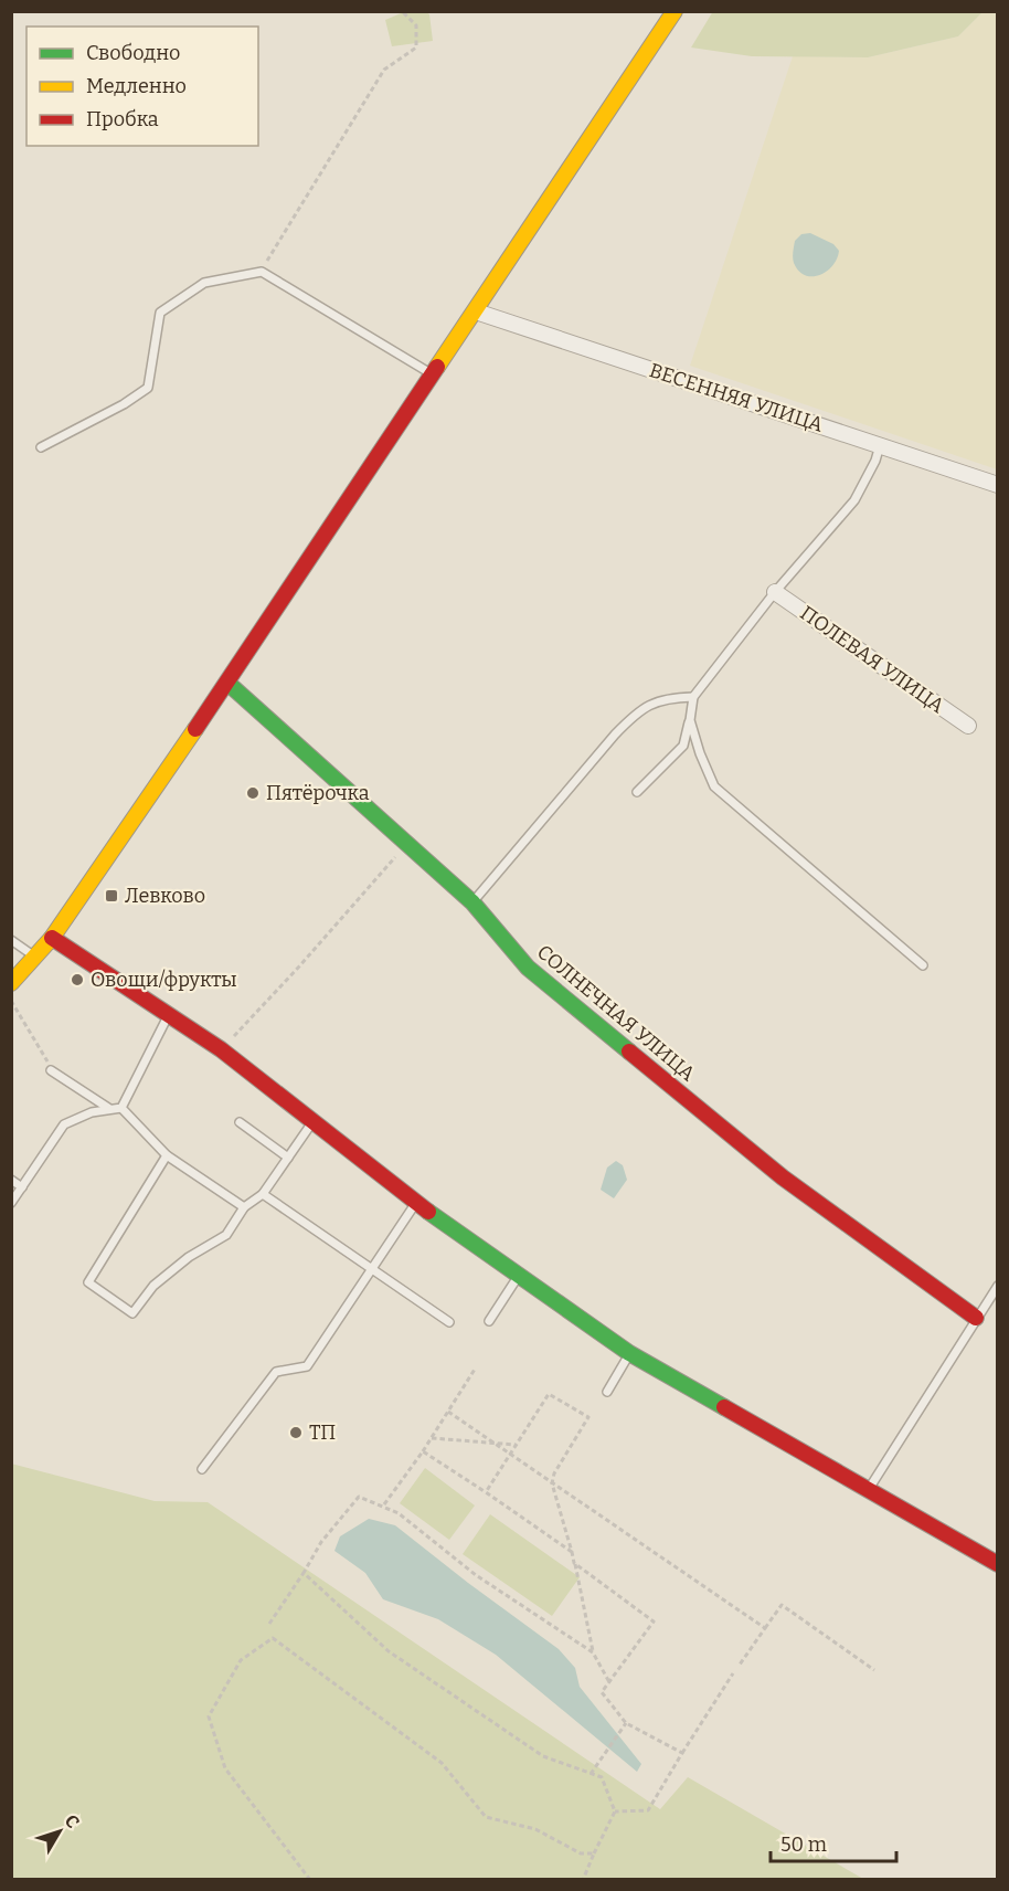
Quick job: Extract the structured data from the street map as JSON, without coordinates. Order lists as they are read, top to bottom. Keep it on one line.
{"streets":{"street":["ВЕСЕННЯЯ УЛИЦА","ПОЛЕВАЯ УЛИЦА","СОЛНЕЧНАЯ УЛИЦА"]},"places":{"other":["Пятёрочка","Овощи/фрукты","ТП"],"transit":["Левково"]},"legend":["Свободно","Медленно","Пробка"],"scale_bar":"50 m","north":"top right"}
